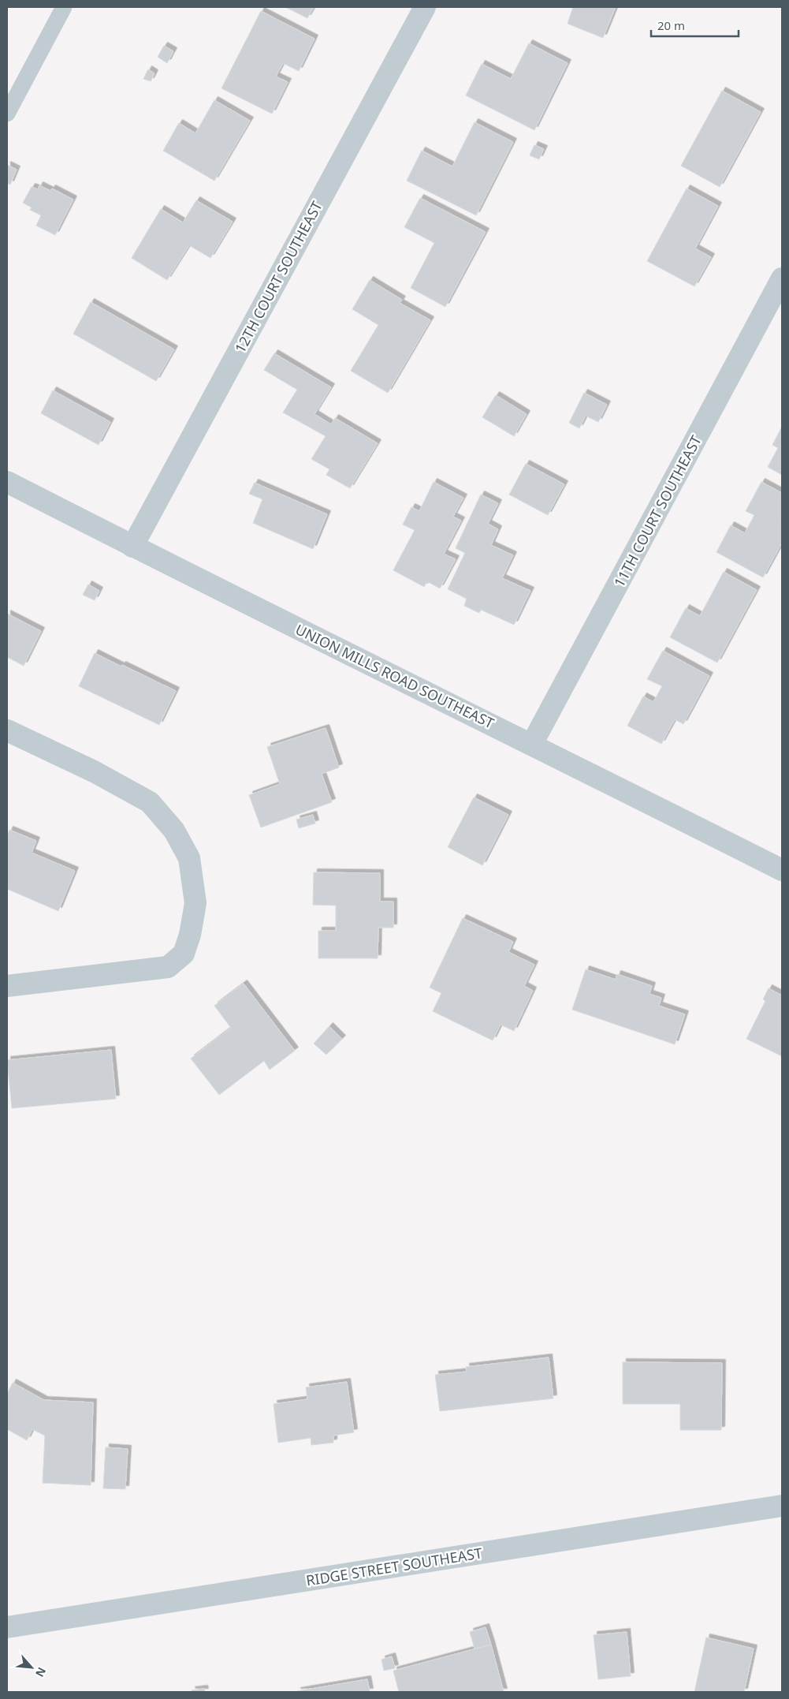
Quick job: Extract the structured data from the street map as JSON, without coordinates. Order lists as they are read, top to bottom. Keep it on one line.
{"streets":{"street":["12TH COURT SOUTHEAST","11TH COURT SOUTHEAST","UNION MILLS ROAD SOUTHEAST","RIDGE STREET SOUTHEAST"]},"crossings":[["12TH COURT SOUTHEAST","UNION MILLS ROAD SOUTHEAST"],["11TH COURT SOUTHEAST","UNION MILLS ROAD SOUTHEAST"]],"scale_bar":"20 m","north":"bottom right"}
